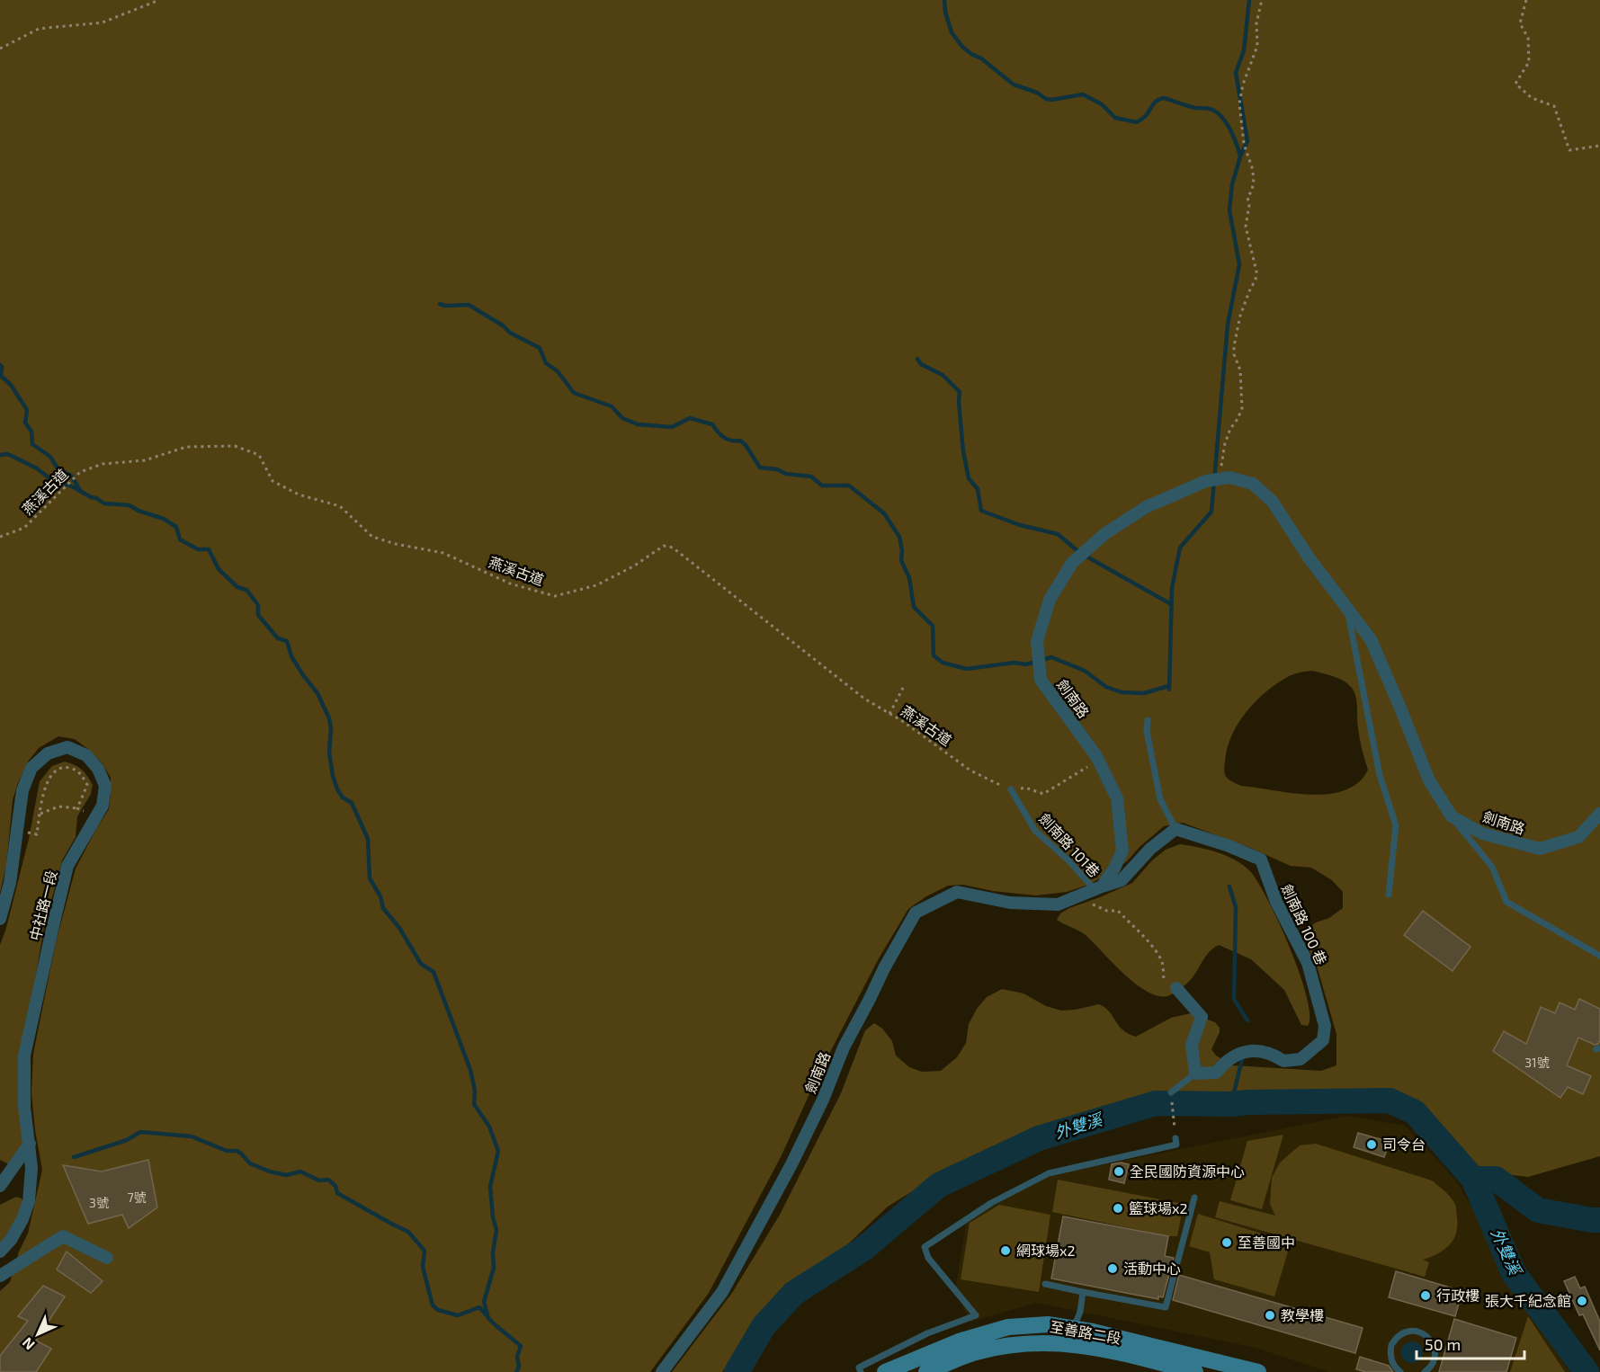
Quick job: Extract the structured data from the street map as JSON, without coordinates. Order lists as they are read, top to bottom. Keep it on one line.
{"streets":{"street":["劍南路","中社路一段","劍南路 100 巷","至善路二段"],"lane":["劍南路 101巷"],"path":["燕溪古道"]},"crossings":[["燕溪古道","劍南路 101巷"],["劍南路","劍南路 101巷"]],"water":["外雙溪"],"places":["司令台","全民國防資源中心","籃球場x2","至善國中","網球場x2","活動中心","行政樓","張大千紀念館","教學樓"],"house_numbers":["31號","7號","3號"],"scale_bar":"50 m","north":"bottom left"}
